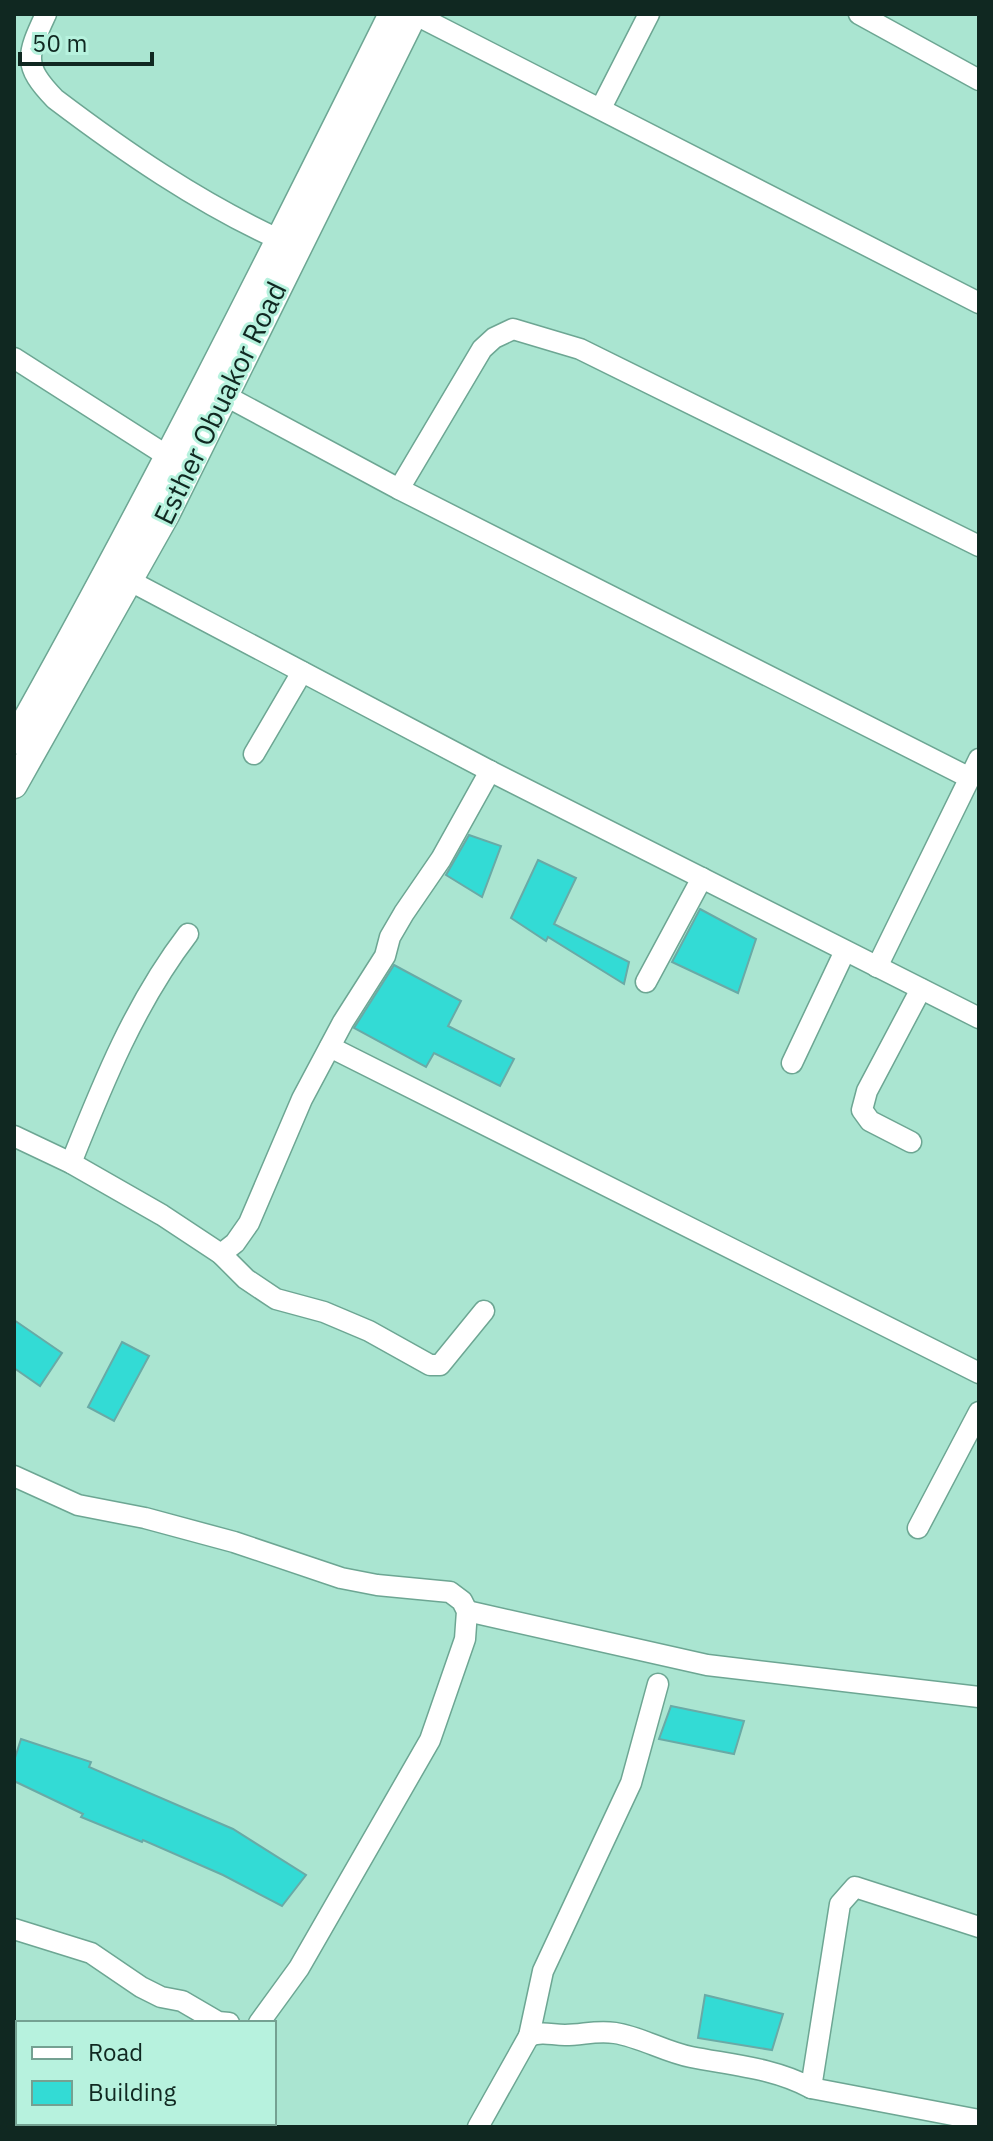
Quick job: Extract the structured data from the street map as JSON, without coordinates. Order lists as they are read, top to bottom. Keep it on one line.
{"streets":{"street":["Esther Obuakor Road"]},"legend":["Road","Building"],"scale_bar":"50 m"}
